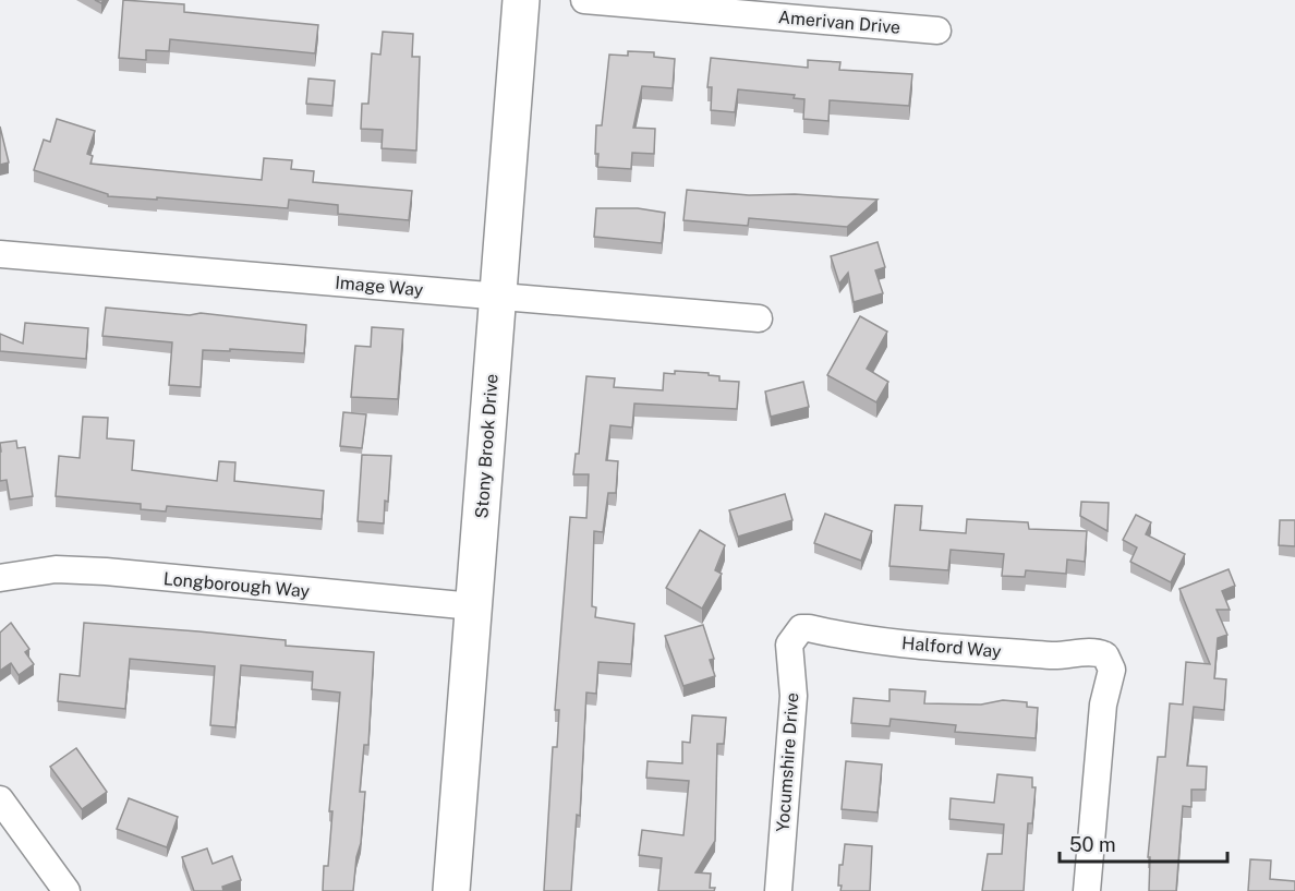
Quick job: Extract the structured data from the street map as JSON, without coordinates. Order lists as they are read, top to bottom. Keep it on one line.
{"streets":{"street":["Amerivan Drive","Image Way","Stony Brook Drive","Longborough Way","Halford Way","Yocumshire Drive"]},"crossings":[["Image Way","Stony Brook Drive"],["Stony Brook Drive","Longborough Way"],["Halford Way","Yocumshire Drive"]],"scale_bar":"50 m"}
